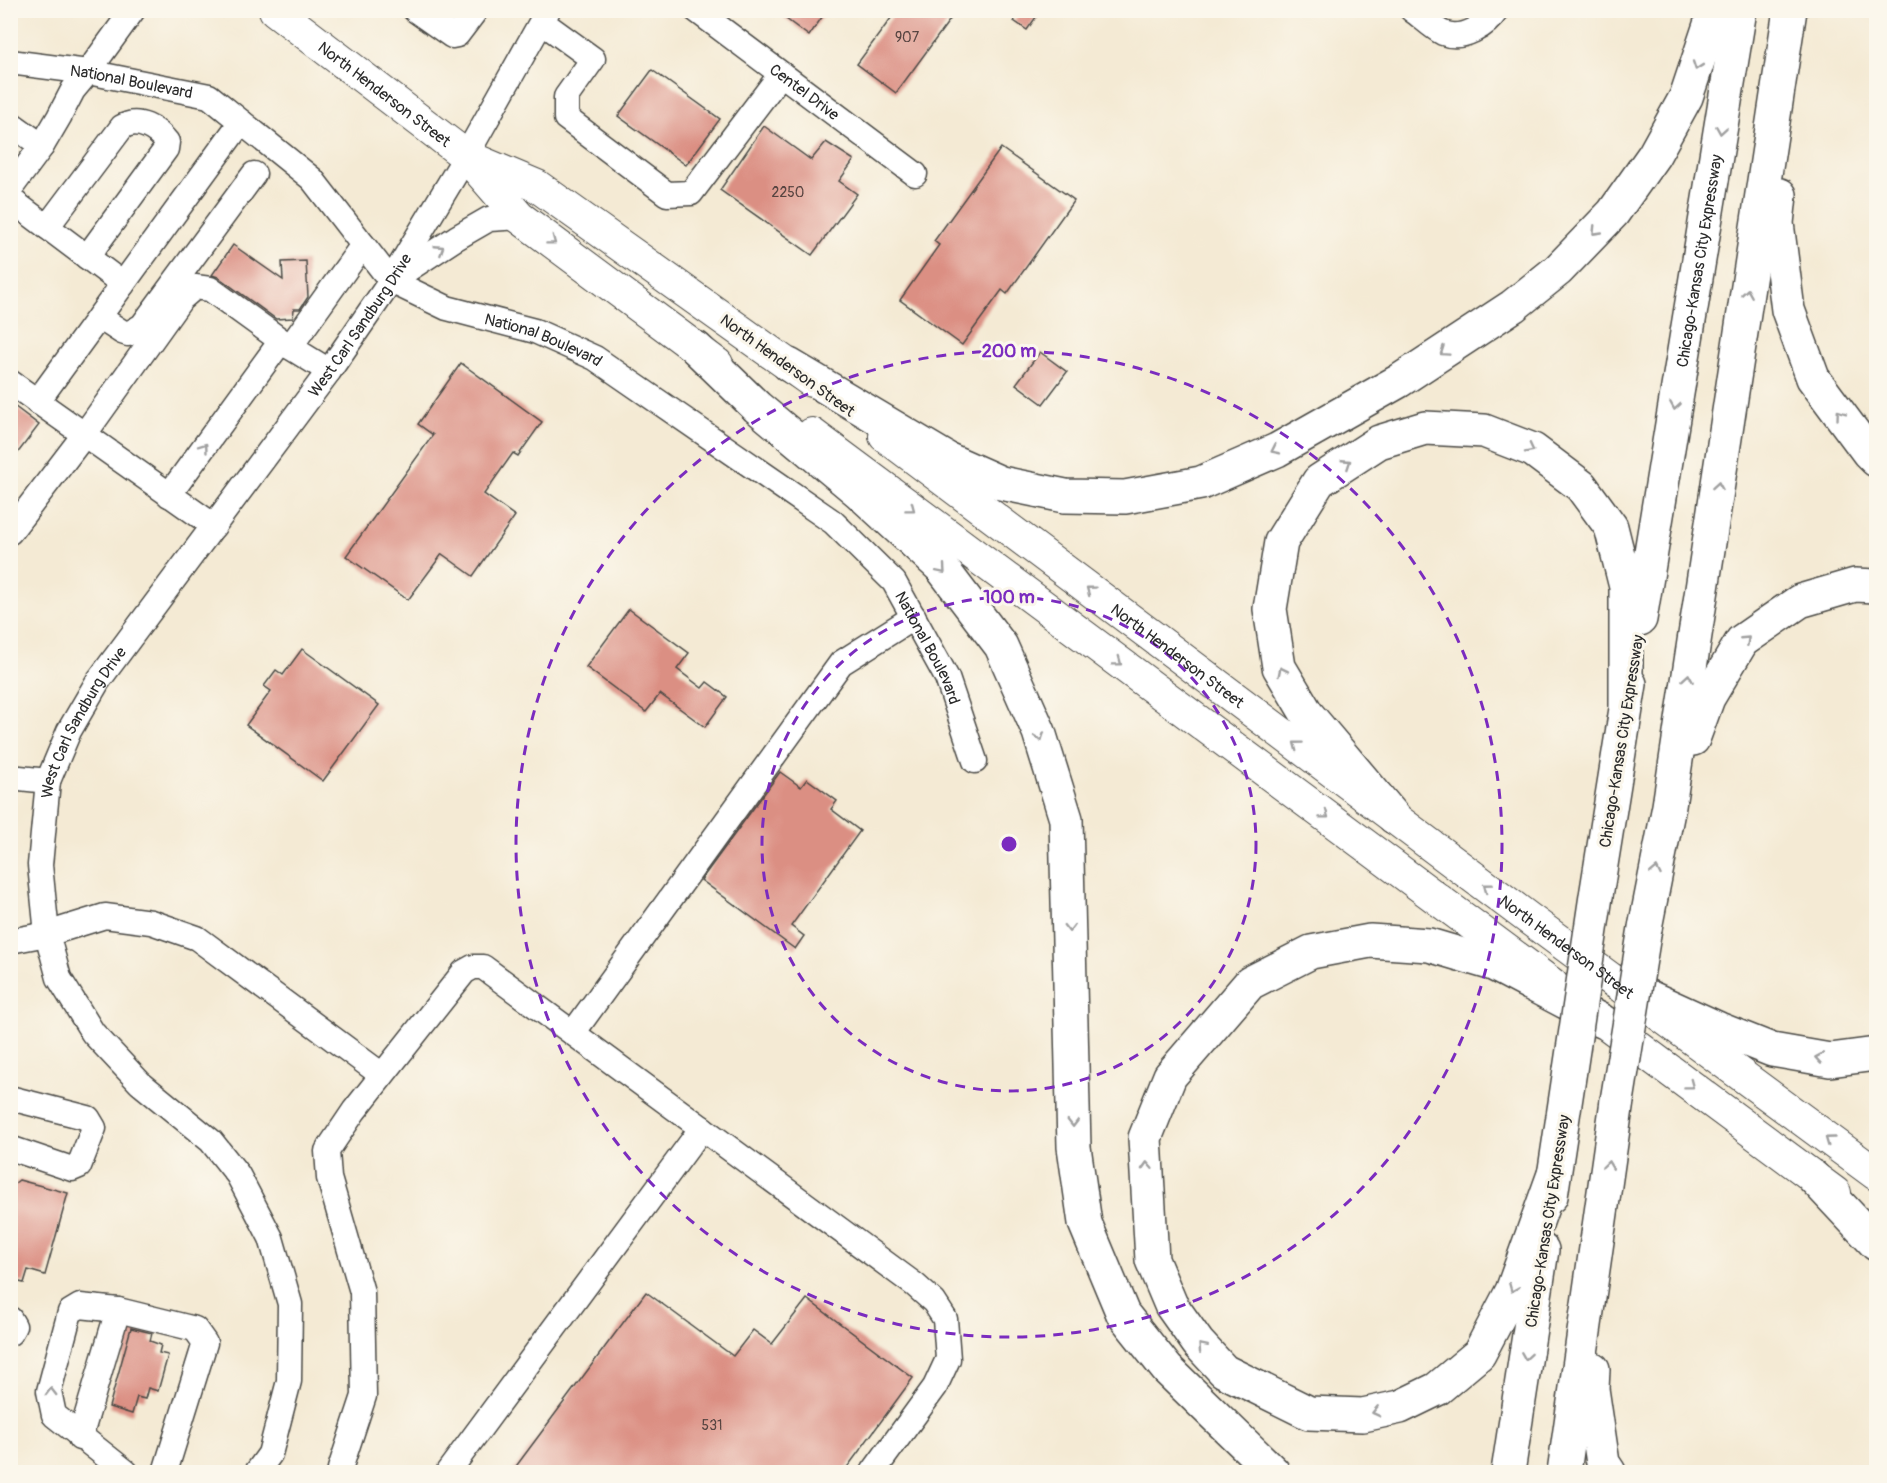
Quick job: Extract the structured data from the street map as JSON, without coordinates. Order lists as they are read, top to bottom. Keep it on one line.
{"streets":{"highway":["Chicago-Kansas City Expressway"],"main road":["North Henderson Street"],"street":["National Boulevard","Centel Drive","West Carl Sandburg Drive"]},"crossings":[["National Boulevard","West Carl Sandburg Drive"],["North Henderson Street","West Carl Sandburg Drive"]],"house_numbers":["907","2250","531"],"rings":["200 m","100 m"]}
